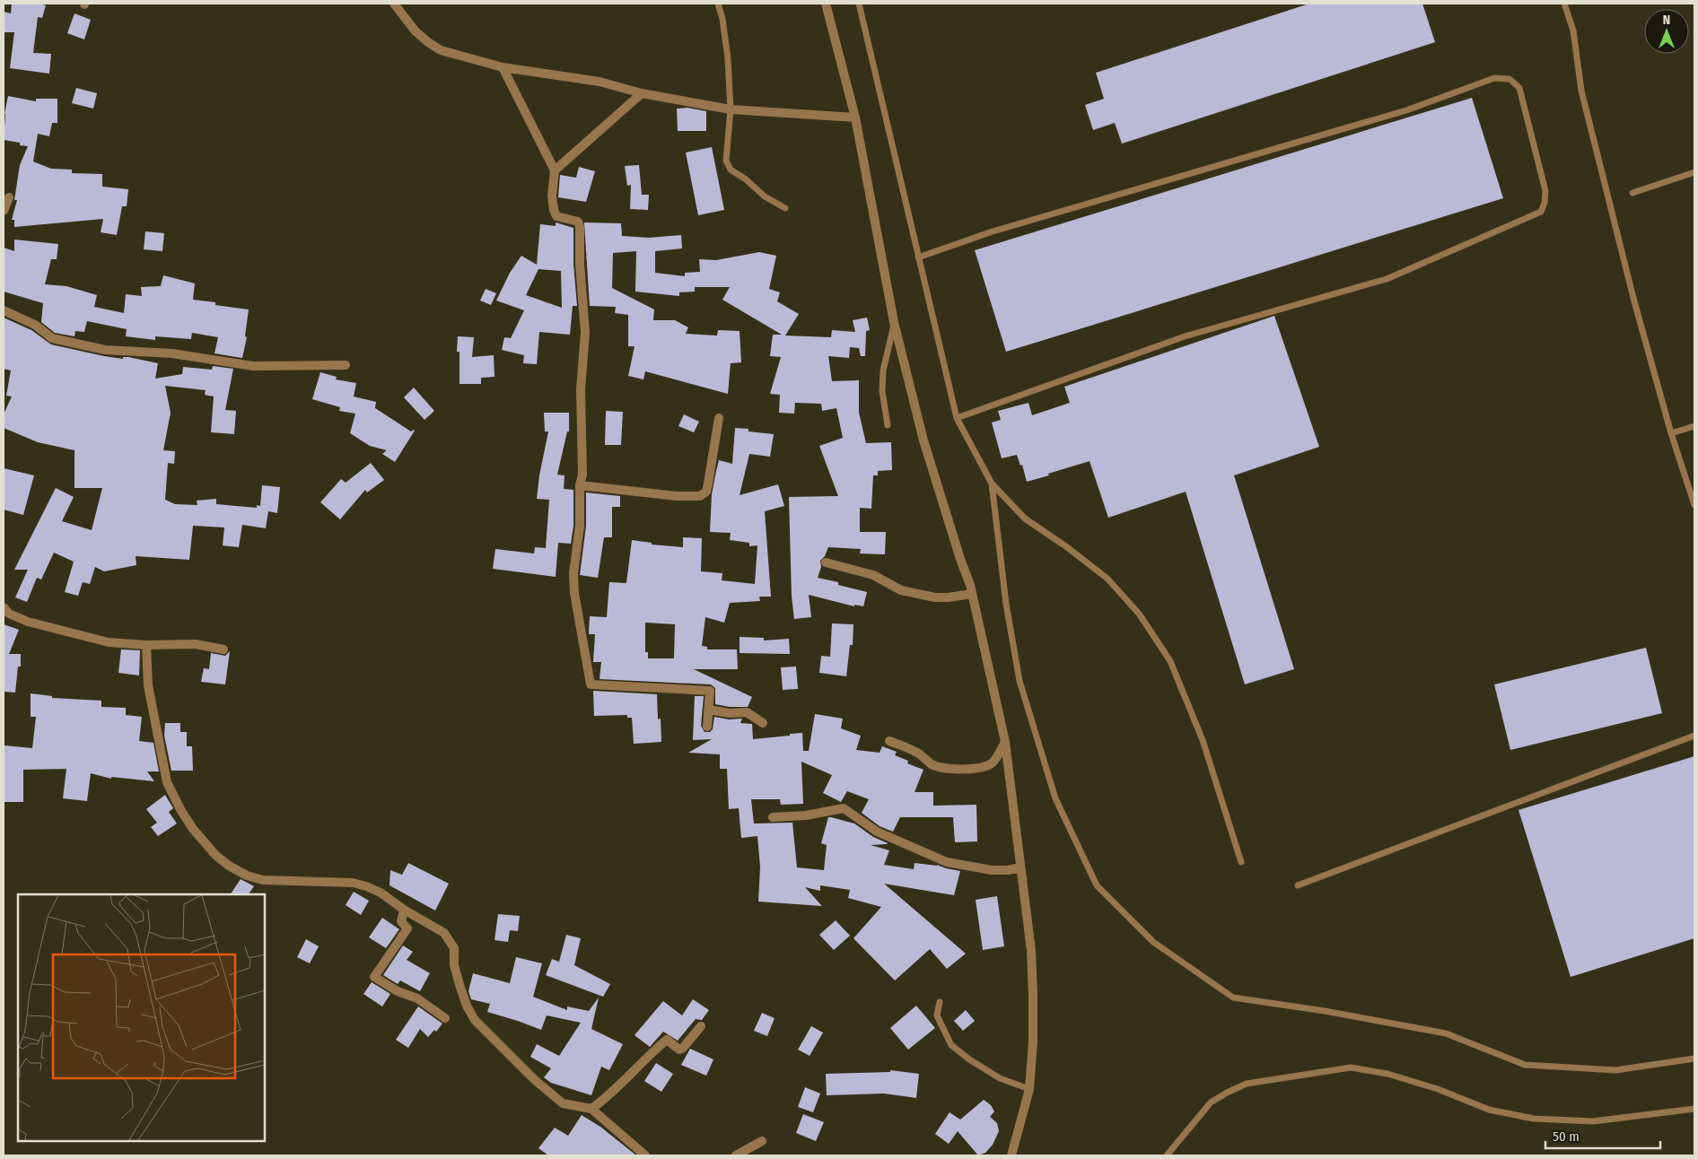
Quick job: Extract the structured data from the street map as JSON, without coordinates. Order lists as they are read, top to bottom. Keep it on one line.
{"scale_bar":"50 m","north":"top"}
